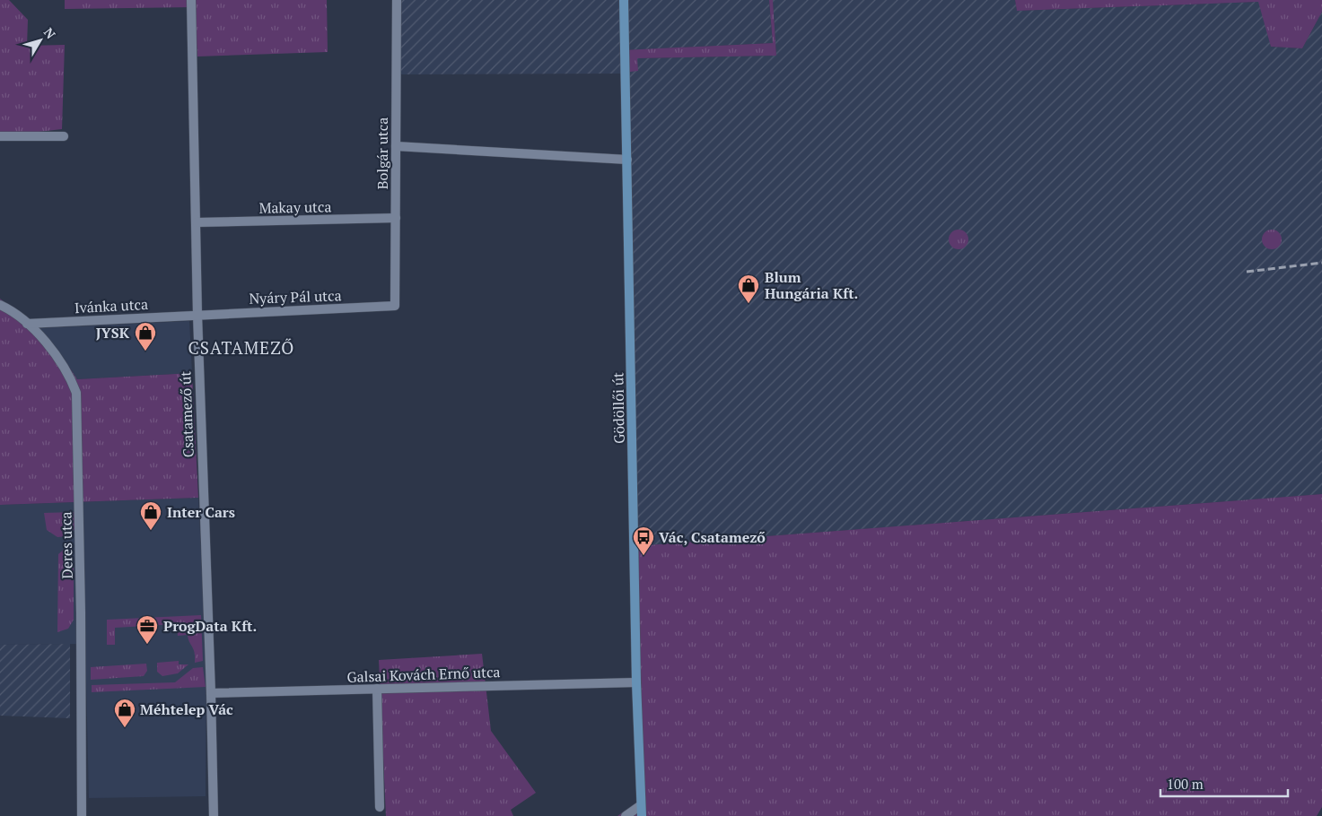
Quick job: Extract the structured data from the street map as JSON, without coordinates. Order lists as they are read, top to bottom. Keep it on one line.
{"streets":{"main road":["Gödöllői út"],"street":["Bolgár utca","Makay utca","Nyáry Pál utca","Ivánka utca","Csatamező út","Deres utca","Galsai Kovách Ernő utca"]},"crossings":[["Bolgár utca","Makay utca"],["Bolgár utca","Nyáry Pál utca"],["Makay utca","Csatamező út"],["Nyáry Pál utca","Ivánka utca"],["Nyáry Pál utca","Csatamező út"],["Ivánka utca","Csatamező út"],["Ivánka utca","Deres utca"],["Gödöllői út","Galsai Kovách Ernő utca"],["Csatamező út","Galsai Kovách Ernő utca"]],"districts":["CSATAMEZŐ"],"places":{"shop":["Blum Hungária Kft.","JYSK","Inter Cars","Méhtelep Vác"],"bus stop":["Vác, Csatamező"],"office":["ProgData Kft."]},"scale_bar":"100 m","north":"top right"}
